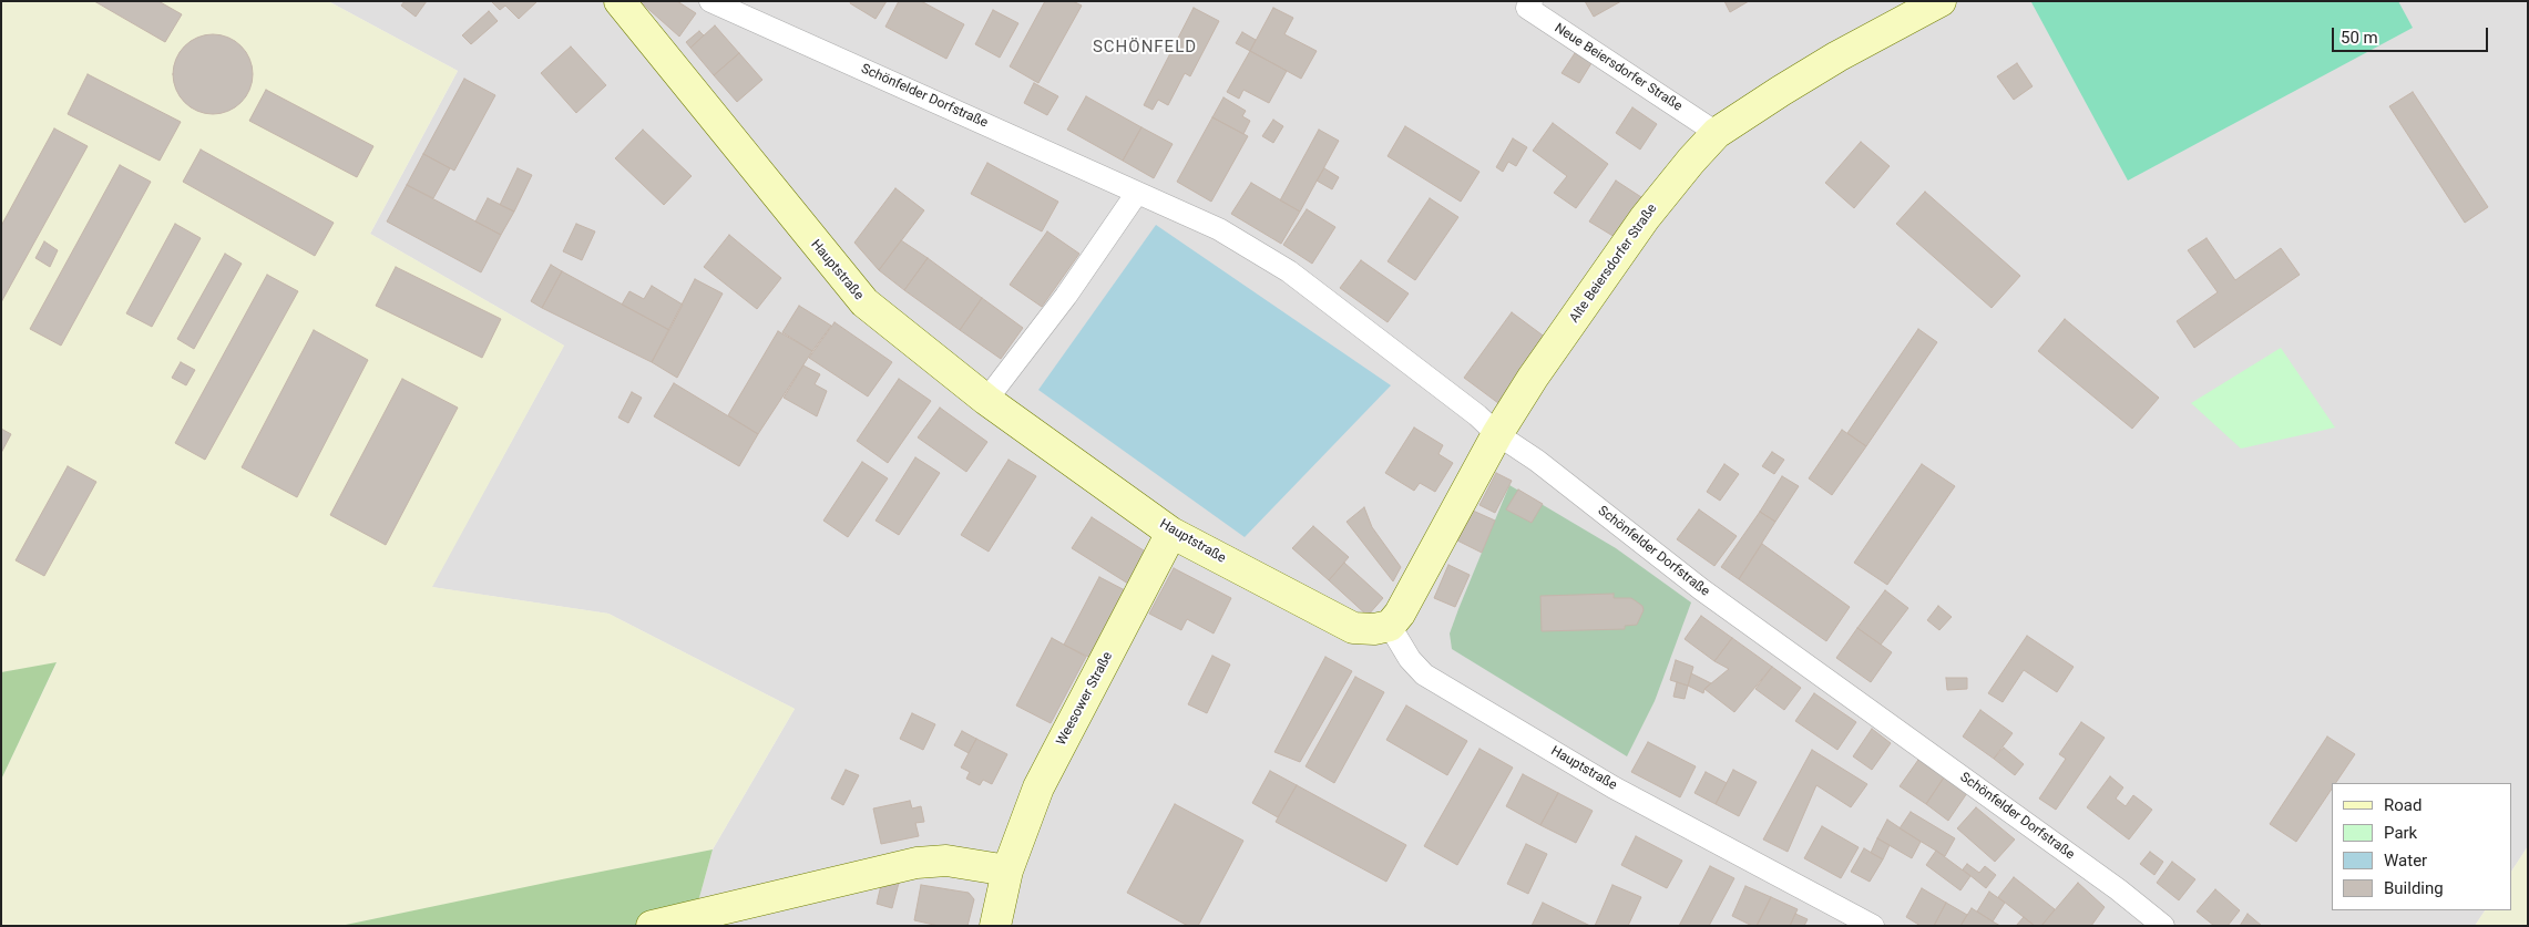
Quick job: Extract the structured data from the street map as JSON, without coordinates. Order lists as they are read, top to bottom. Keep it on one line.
{"streets":{"main road":["Alte Beiersdorfer Straße","Hauptstraße","Weesower Straße"],"street":["Neue Beiersdorfer Straße","Schönfelder Dorfstraße"]},"crossings":[["Neue Beiersdorfer Straße","Alte Beiersdorfer Straße"],["Schönfelder Dorfstraße","Alte Beiersdorfer Straße"],["Alte Beiersdorfer Straße","Hauptstraße"],["Hauptstraße","Weesower Straße"]],"districts":["SCHÖNFELD"],"legend":["Road","Park","Water","Building"],"scale_bar":"50 m"}
